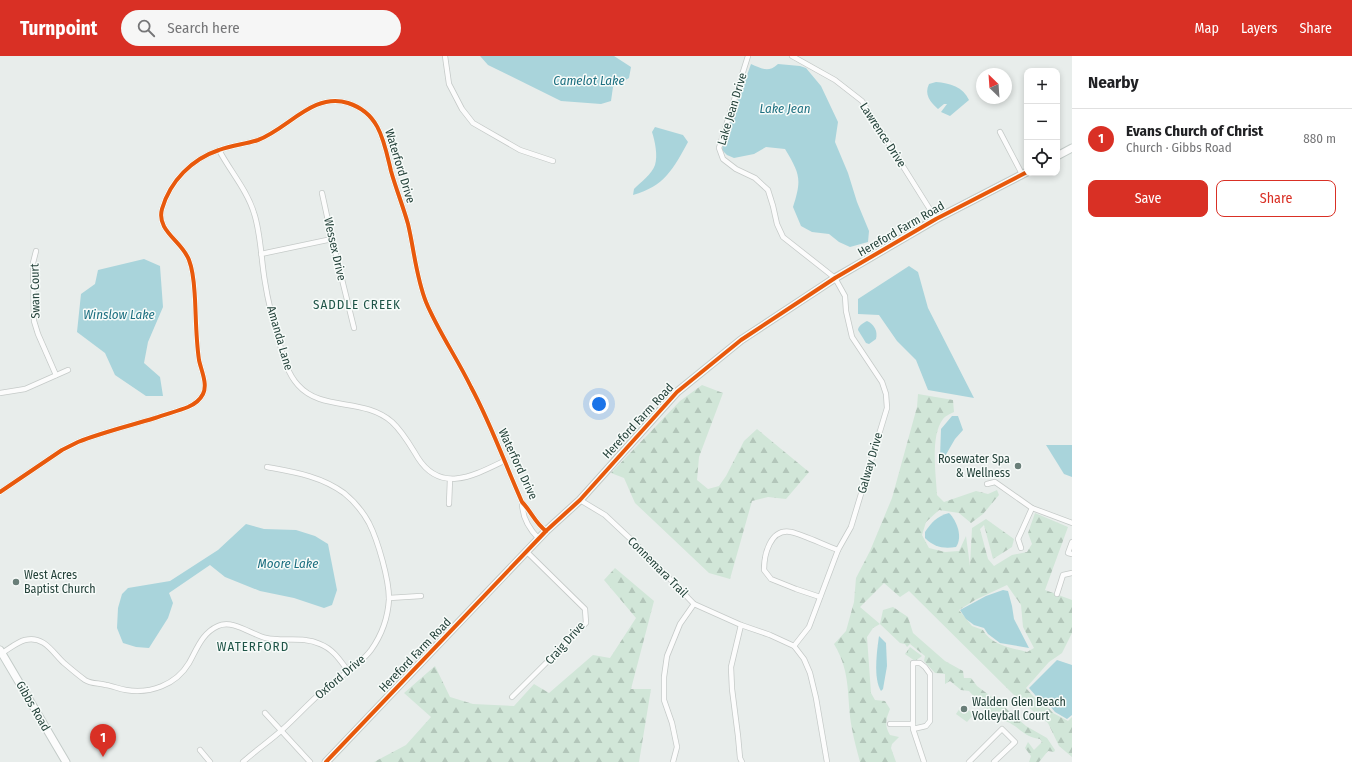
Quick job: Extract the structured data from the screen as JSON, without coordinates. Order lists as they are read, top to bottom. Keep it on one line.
{"streets":{"street":["Lake Jean Drive","Lawrence Drive","Waterford Drive","Hereford Farm Road","Wessex Drive","Swan Court","Amanda Lane","Galway Drive","Connemara Trail","Craig Drive","Oxford Drive","Gibbs Road"]},"crossings":[["Lake Jean Drive","Hereford Farm Road"],["Lake Jean Drive","Galway Drive"],["Lawrence Drive","Hereford Farm Road"],["Waterford Drive","Hereford Farm Road"],["Waterford Drive","Amanda Lane"],["Hereford Farm Road","Galway Drive"],["Hereford Farm Road","Connemara Trail"],["Hereford Farm Road","Craig Drive"],["Galway Drive","Connemara Trail"]],"districts":["SADDLE CREEK","WATERFORD"],"water":["Camelot Lake","Lake Jean","Winslow Lake","Moore Lake"],"places":["Rosewater Spa & Wellness","West Acres Baptist Church","Walden Glen Beach Volleyball Court"],"north":"top left","page":{"header":"Turnpoint","search":"Search here","nav":["Map","Layers","Share"],"heading":"Nearby","map_buttons":["+","−"],"list":[{"mark":"1","name":"Evans Church of Christ","note":"Church · Gibbs Road","value":"880 m"}],"buttons":["Save","Share"],"pins":"1"}}
